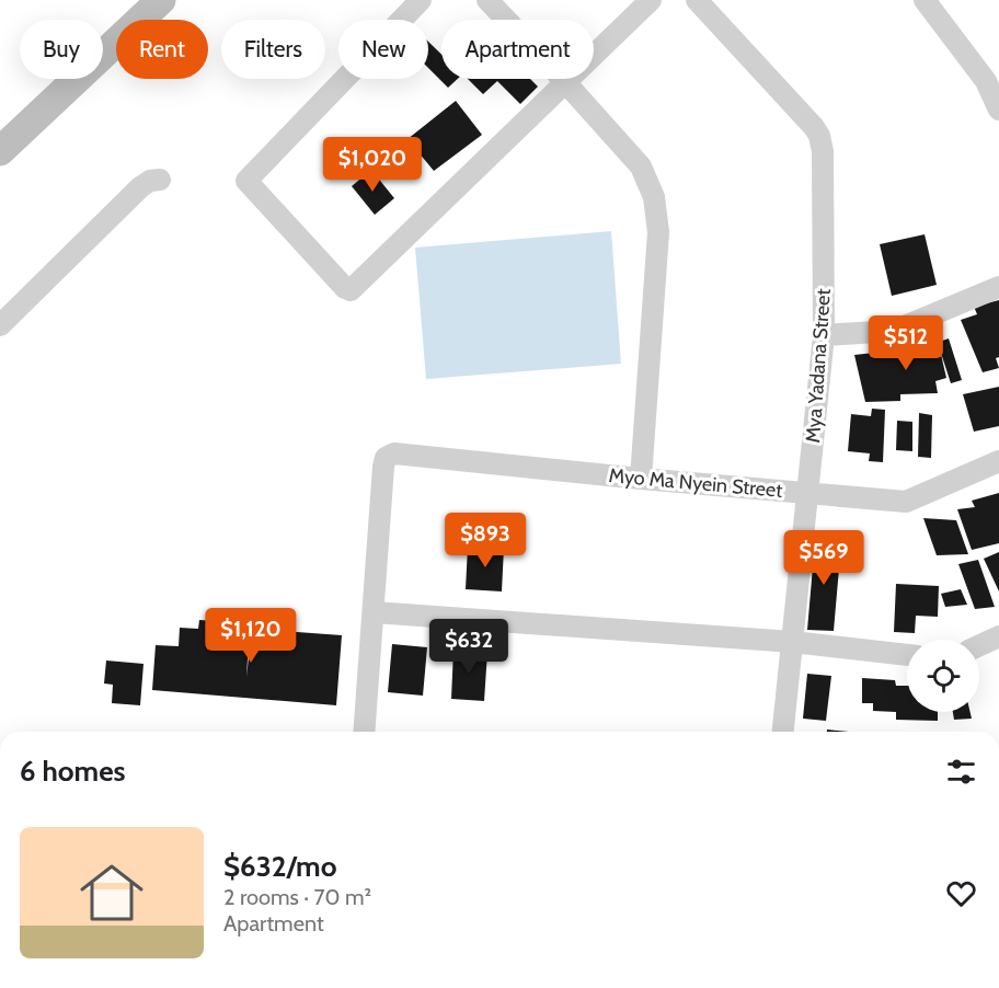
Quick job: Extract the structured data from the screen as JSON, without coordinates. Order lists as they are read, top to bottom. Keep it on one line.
{"streets":{"street":["Mya Yadana Street","Myo Ma Nyein Street"]},"crossings":[["Mya Yadana Street","Myo Ma Nyein Street"]],"page":{"chip":["Buy","Rent","Filters","New","Apartment"],"price":["$1,020","$512","$893","$569","$1,120","$632"],"heading":"6 homes","list":[{"name":"$632/mo","note":"2 rooms · 70 m² · Apartment"}]}}
